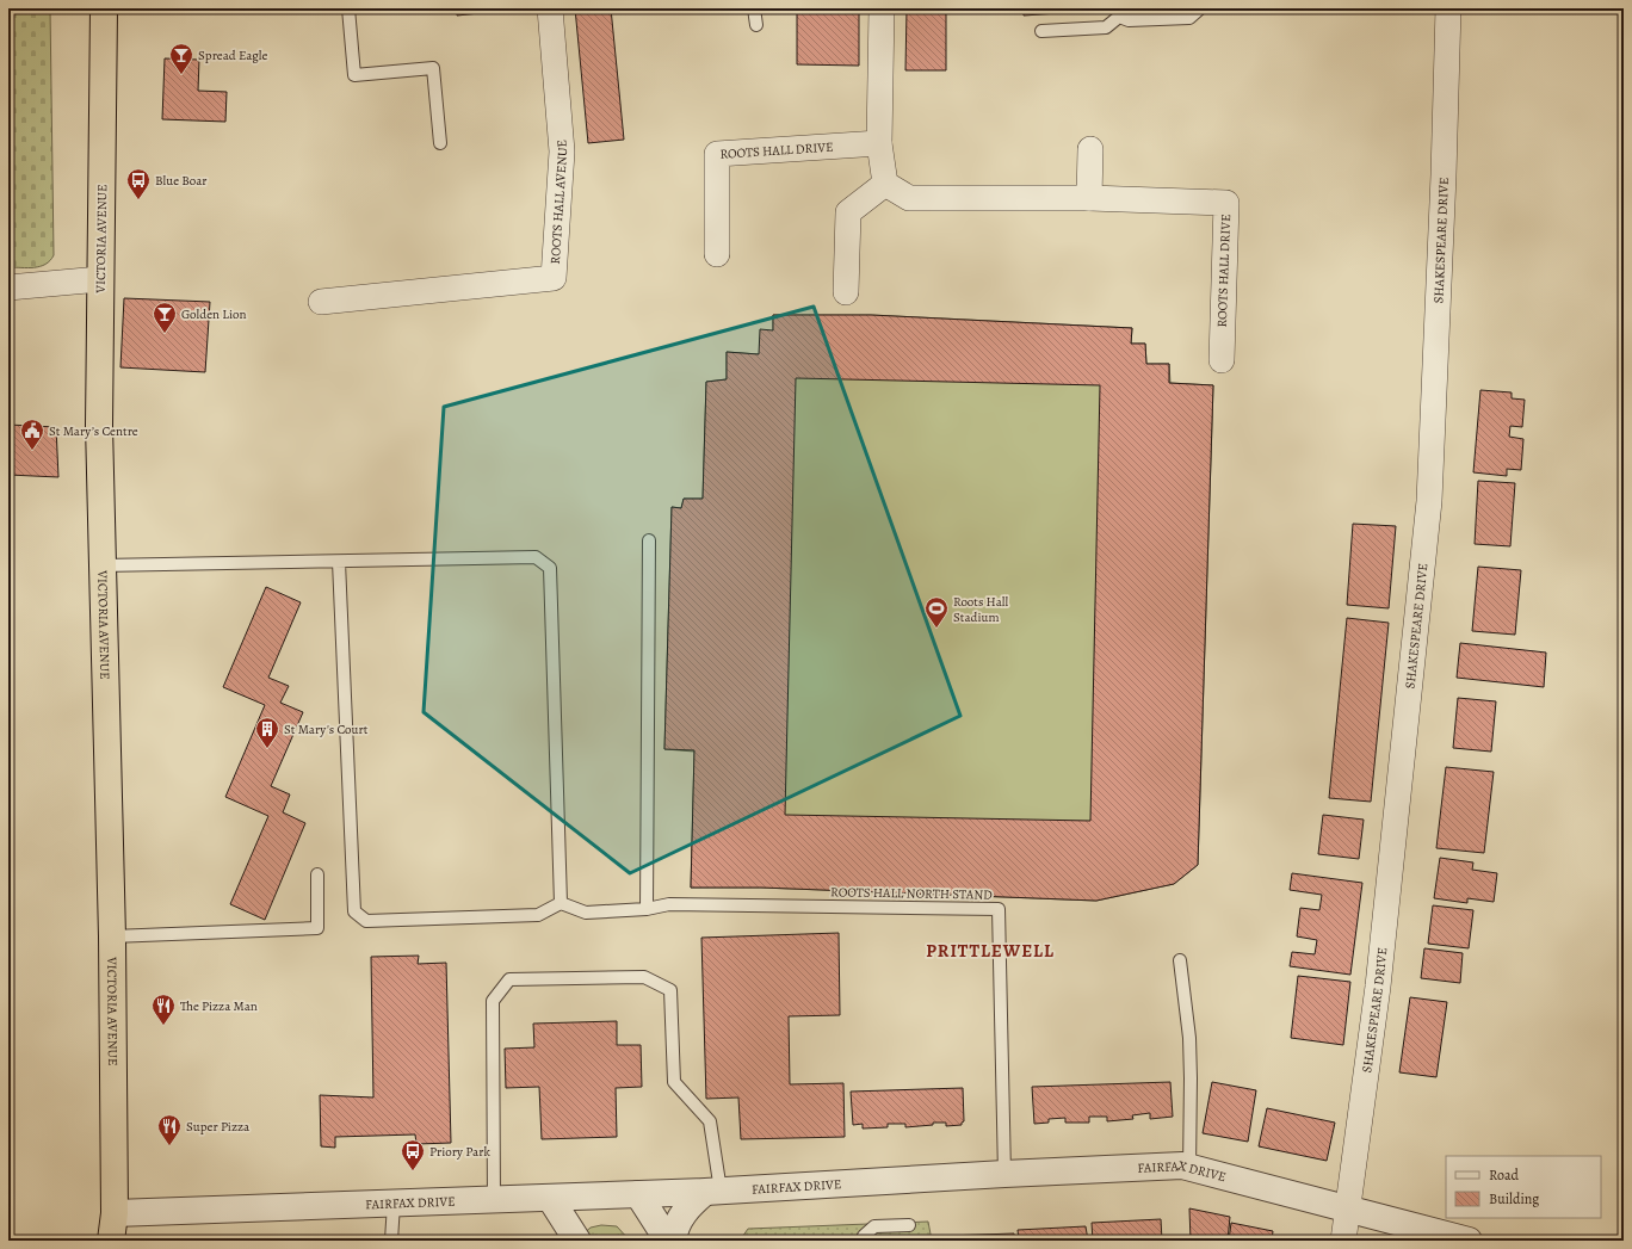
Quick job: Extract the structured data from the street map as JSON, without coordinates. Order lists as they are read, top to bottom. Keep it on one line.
{"streets":{"highway":["VICTORIA AVENUE"],"street":["ROOTS HALL DRIVE","ROOTS HALL AVENUE","SHAKESPEARE DRIVE","FAIRFAX DRIVE"],"lane":["ROOTS HALL NORTH STAND"]},"crossings":[["VICTORIA AVENUE","FAIRFAX DRIVE"],["SHAKESPEARE DRIVE","FAIRFAX DRIVE"],["ROOTS HALL NORTH STAND","FAIRFAX DRIVE"]],"districts":["PRITTLEWELL"],"places":{"bar":["Spread Eagle","Golden Lion"],"bus stop":["Blue Boar","Priory Park"],"public building":["St Mary’s Centre"],"sports":["Roots Hall Stadium"],"building":["St Mary's Court"],"restaurant":["The Pizza Man","Super Pizza"]},"legend":["Road","Building"]}
